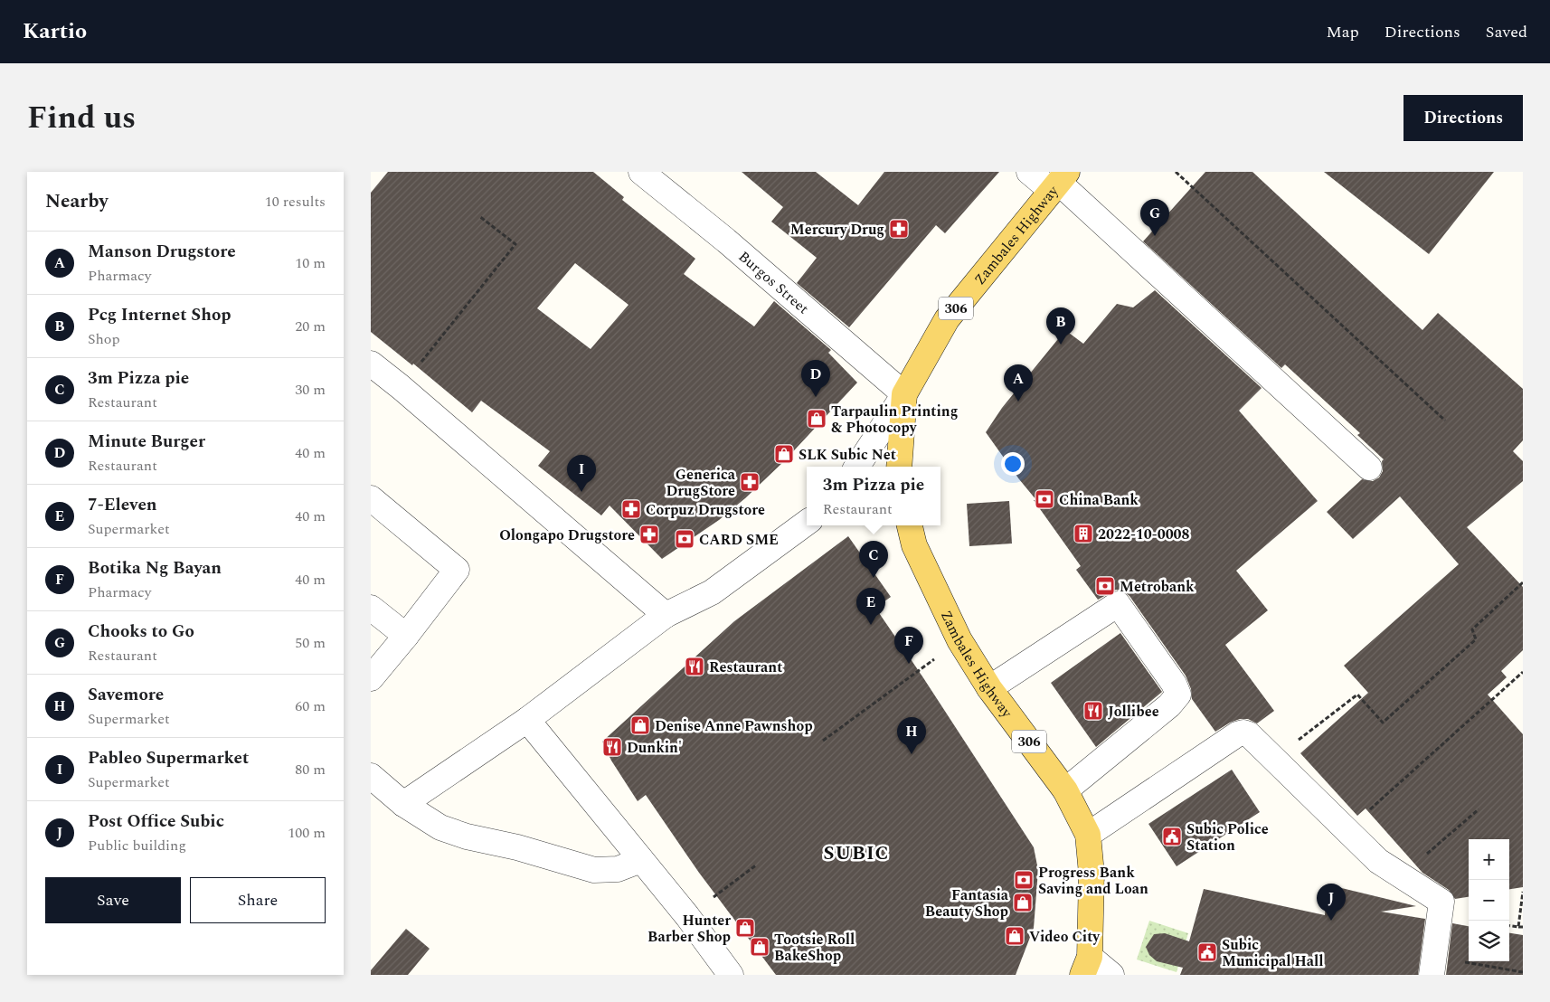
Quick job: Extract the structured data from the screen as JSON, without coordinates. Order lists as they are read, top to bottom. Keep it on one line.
{"streets":{"main road":["Zambales Highway","306"],"street":["Burgos Street"]},"crossings":[["Zambales Highway","Burgos Street"]],"districts":["SUBIC"],"places":{"pharmacy":["Mercury Drug","Generica DrugStore","Corpuz Drugstore","Olongapo Drugstore"],"shop":["Tarpaulin Printing & Photocopy","SLK Subic Net","Denise Anne Pawnshop","Fantasia Beauty Shop","Hunter Barber Shop","Video City","Tootsie Roll BakeShop"],"bank":["China Bank","CARD SME","Metrobank","Progress Bank Saving and Loan"],"building":["2022-10-0008"],"restaurant":["Restaurant","Jollibee","Dunkin'"],"public building":["Subic Police Station","Subic Municipal Hall"]},"page":{"header":"Kartio","nav":["Map","Directions","Saved"],"title":"Find us","buttons":["Directions",["Save","Share"]],"heading":["Nearby","10 results"],"pins":["G","B","D","A","I","C","E","F","H","J"],"list":[{"mark":"A","name":"Manson Drugstore","note":"Pharmacy","value":"10 m"},{"mark":"B","name":"Pcg Internet Shop","note":"Shop","value":"20 m"},{"mark":"C","name":"3m Pizza pie","note":"Restaurant","value":"30 m"},{"mark":"D","name":"Minute Burger","note":"Restaurant","value":"40 m"},{"mark":"E","name":"7-Eleven","note":"Supermarket","value":"40 m"},{"mark":"F","name":"Botika Ng Bayan","note":"Pharmacy","value":"40 m"},{"mark":"G","name":"Chooks to Go","note":"Restaurant","value":"50 m"},{"mark":"H","name":"Savemore","note":"Supermarket","value":"60 m"},{"mark":"I","name":"Pableo Supermarket","note":"Supermarket","value":"80 m"},{"mark":"J","name":"Post Office Subic","note":"Public building","value":"100 m"}],"popup":["3m Pizza pie","Restaurant"],"map_buttons":["+","−"]}}
